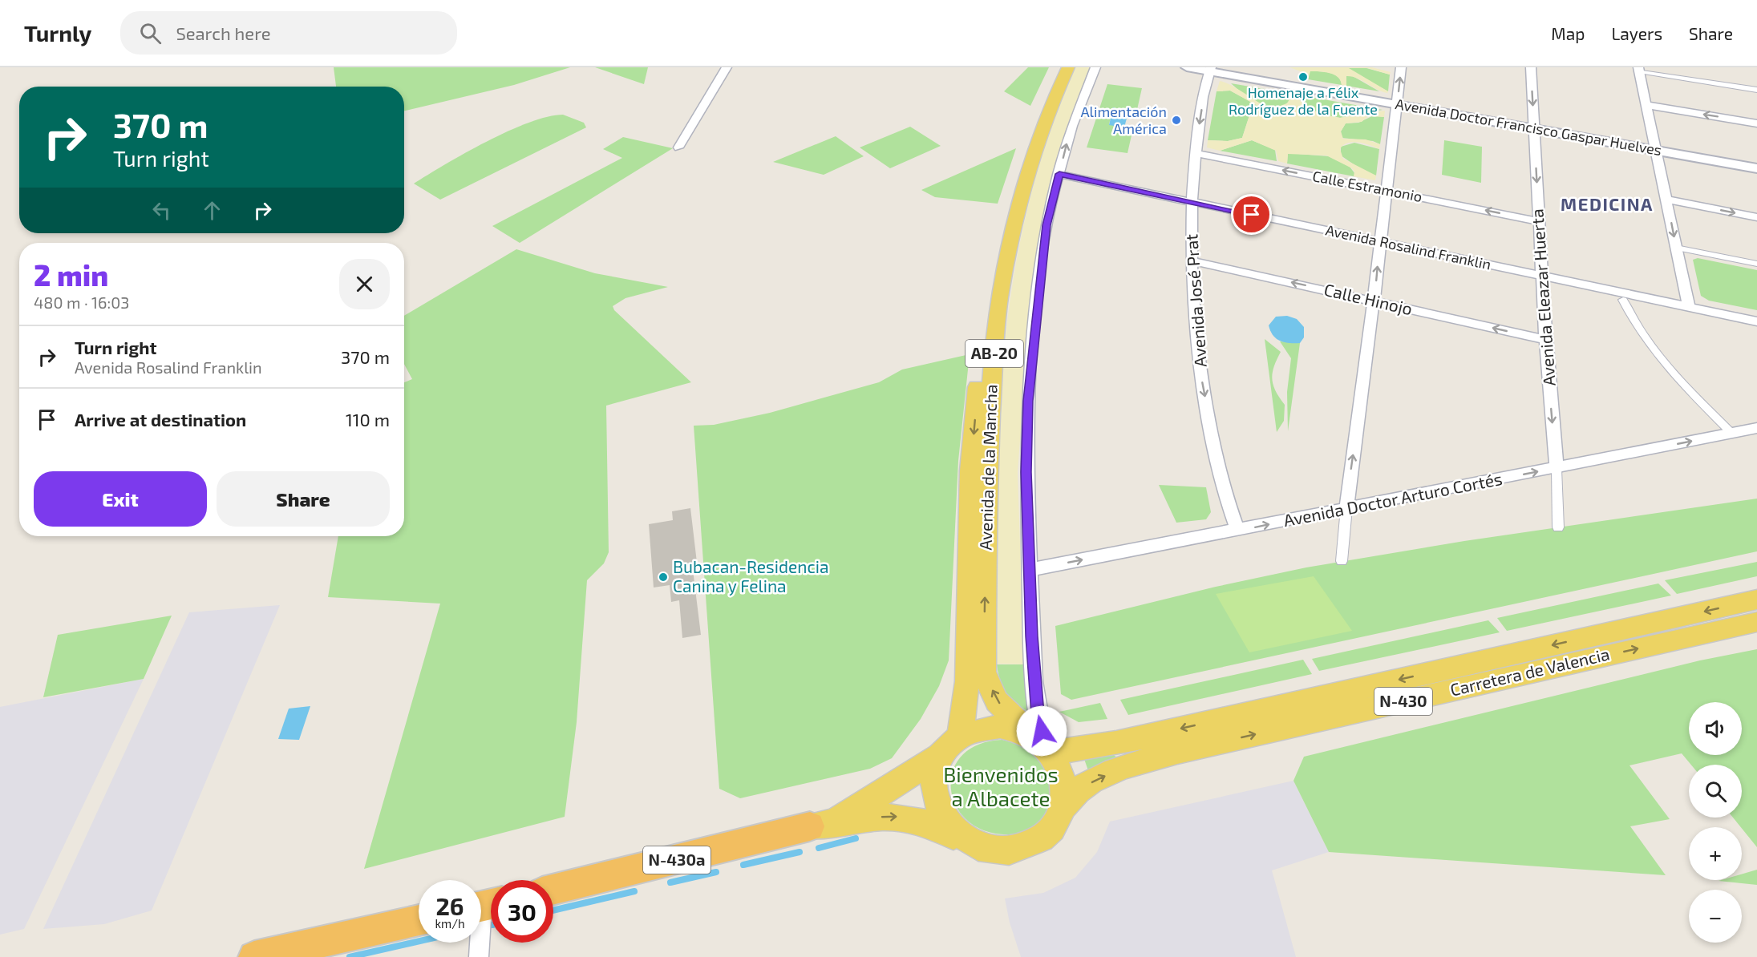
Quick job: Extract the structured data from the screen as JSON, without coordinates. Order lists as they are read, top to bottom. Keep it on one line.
{"streets":{"highway":["N-430a"],"main road":["AB-20","Avenida de la Mancha","Carretera de Valencia","N-430"],"street":["Avenida Doctor Francisco Gaspar Huelves","Calle Estramonio","Avenida Rosalind Franklin","Avenida Eleazar Huerta","Calle Hinojo","Avenida José Prat","Avenida Doctor Arturo Cortés"]},"crossings":[["Avenida Doctor Francisco Gaspar Huelves","Avenida Eleazar Huerta"],["Avenida Doctor Francisco Gaspar Huelves","Avenida José Prat"],["Calle Estramonio","Avenida Eleazar Huerta"],["Calle Estramonio","Avenida José Prat"],["Avenida Rosalind Franklin","Avenida Eleazar Huerta"],["Avenida Rosalind Franklin","Avenida José Prat"],["Avenida Eleazar Huerta","Calle Hinojo"],["Avenida Eleazar Huerta","Avenida Doctor Arturo Cortés"],["Calle Hinojo","Avenida José Prat"],["Avenida José Prat","Avenida Doctor Arturo Cortés"],["Avenida de la Mancha","Carretera de Valencia"]],"one_way":["Calle Estramonio","Calle Hinojo","Avenida José Prat","Avenida Doctor Arturo Cortés"],"districts":["MEDICINA"],"parks":["Bienvenidos a Albacete"],"places":["Homenaje a Félix Rodríguez de la Fuente","Alimentación América","Bubacan-Residencia Canina y Felina"],"page":{"header":"Turnly","search":"Search here","nav":["Map","Layers","Share"],"turn":["370 m","Turn right"],"heading":["2 min","480 m · 16:03"],"list":[{"name":"Turn right","note":"Avenida Rosalind Franklin","value":"370 m"},{"name":"Arrive at destination","value":"110 m"}],"buttons":["Exit","Share"],"map_buttons":["+","−"],"speed":"26 km/h","limit":"30"}}
